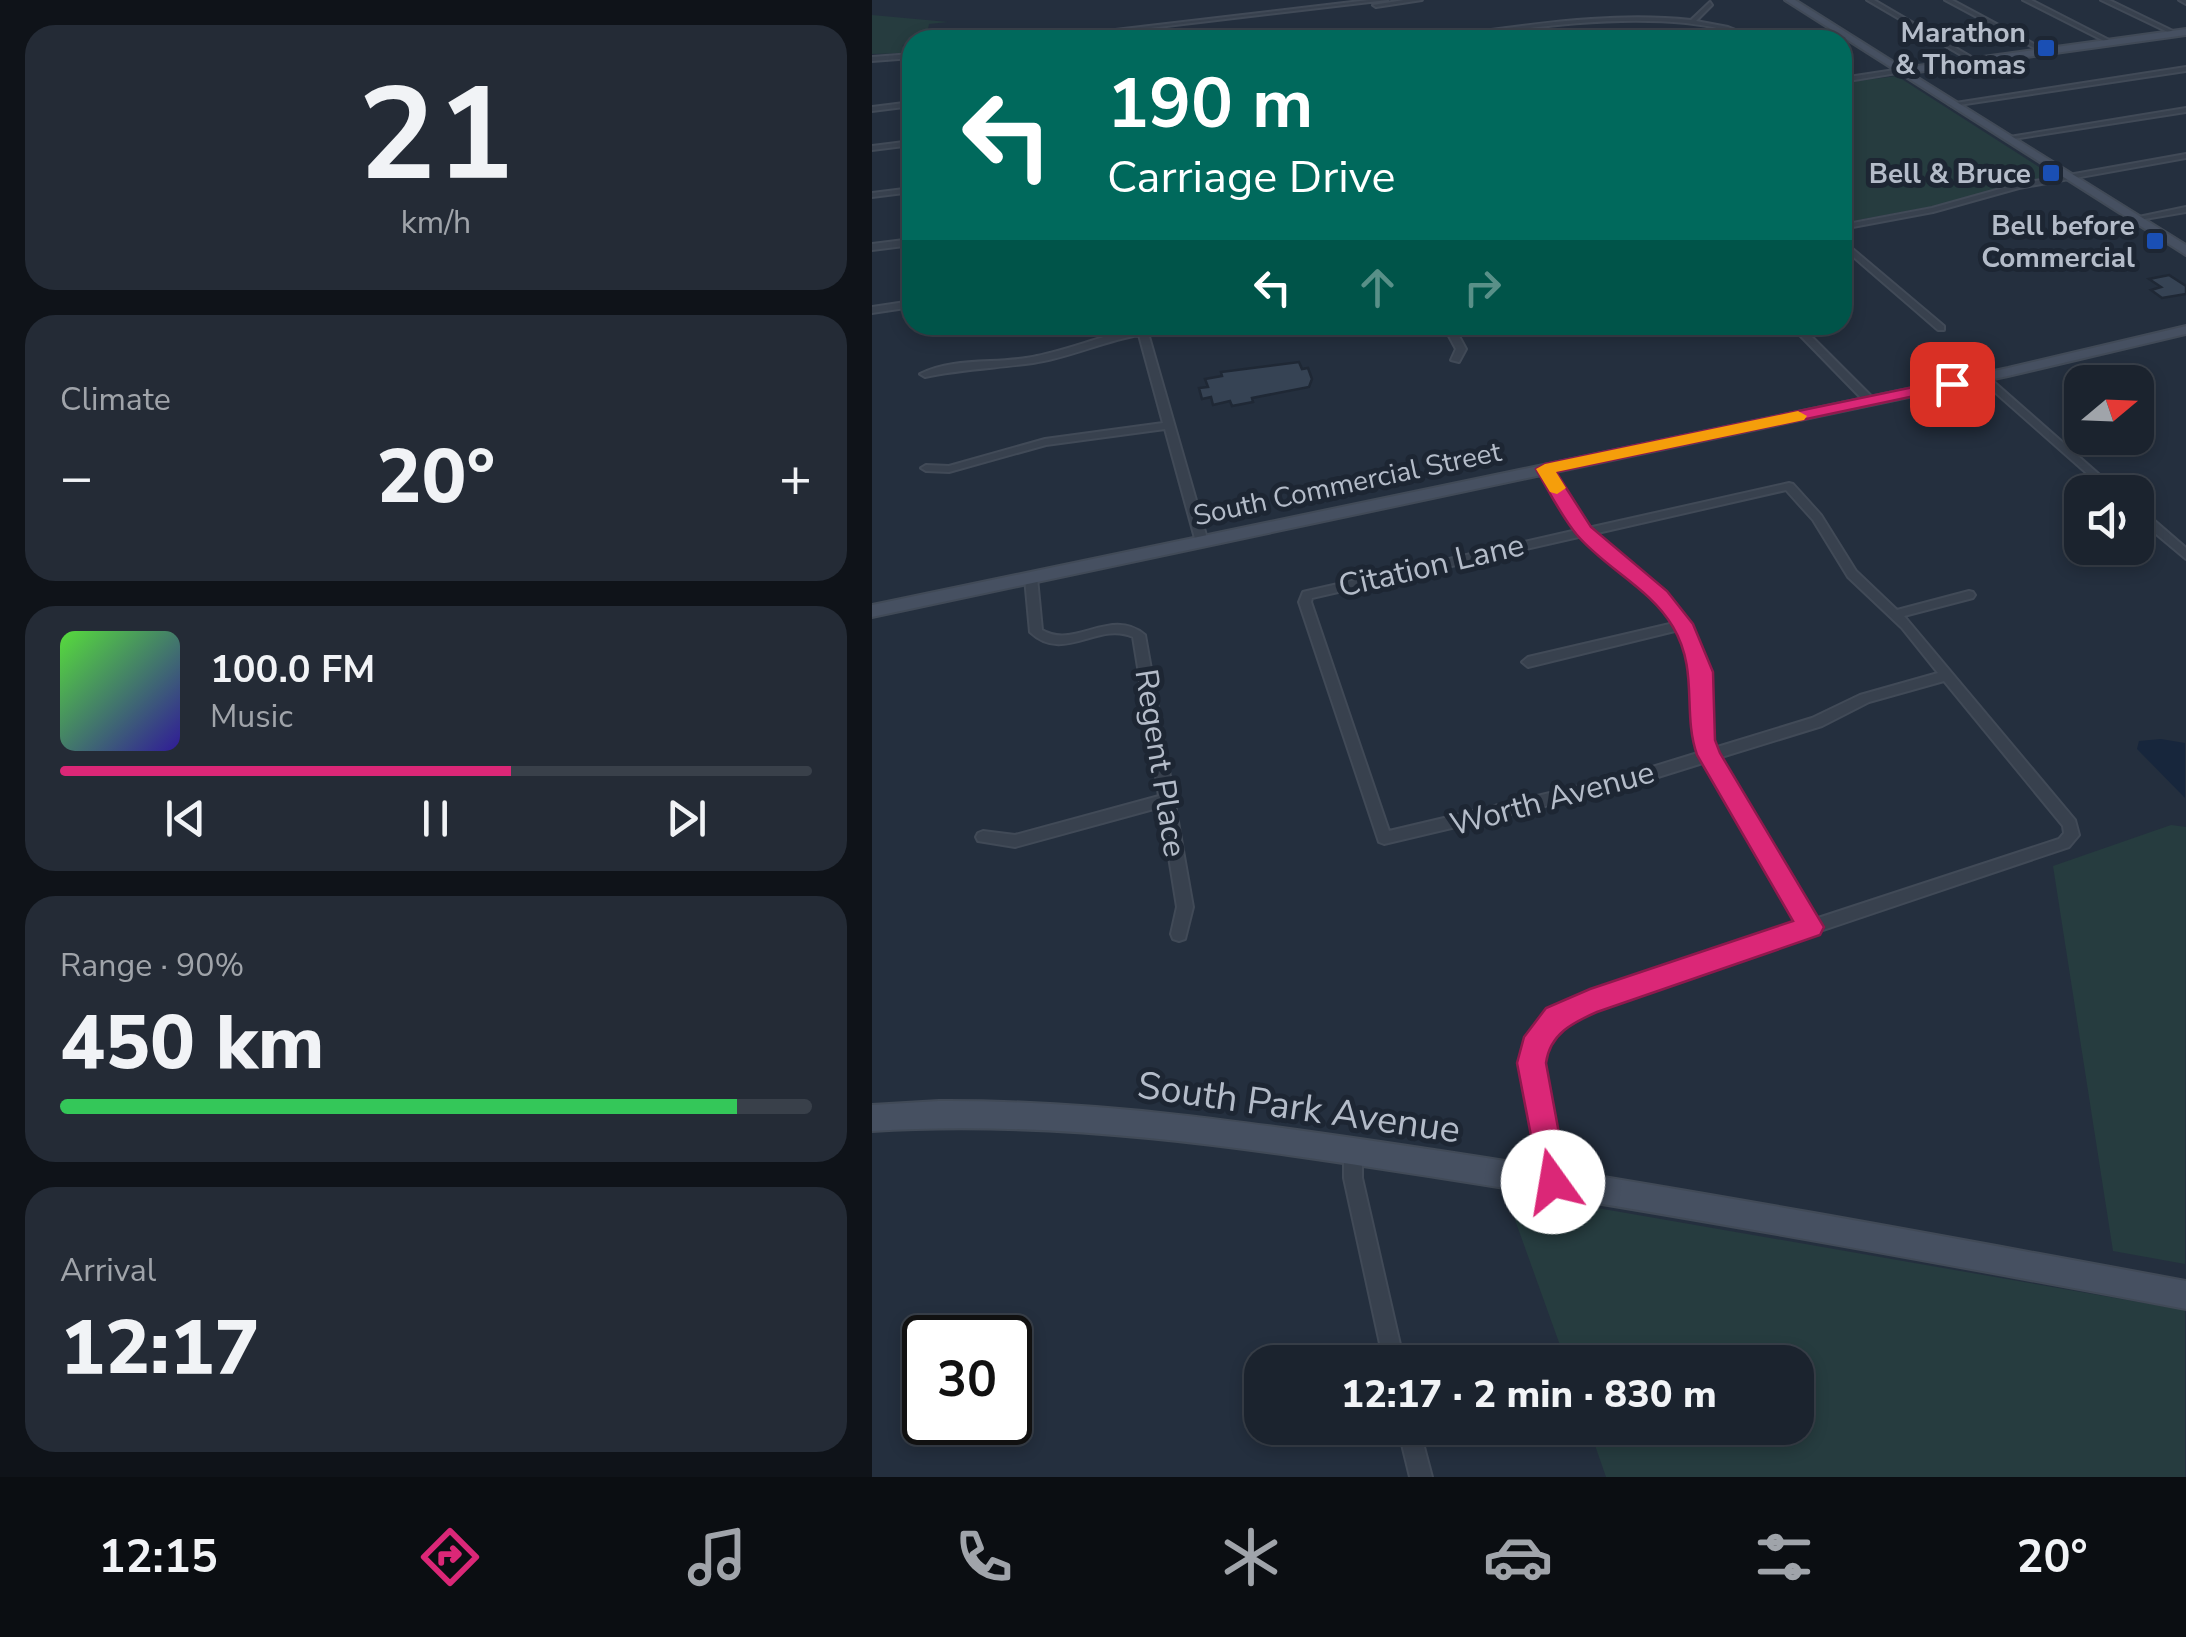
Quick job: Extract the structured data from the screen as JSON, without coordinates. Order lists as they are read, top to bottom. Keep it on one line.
{"streets":{"main road":["South Commercial Street","South Park Avenue"],"street":["Citation Lane","Regent Place","Worth Avenue"]},"crossings":[["South Commercial Street","Regent Place"],["Citation Lane","Worth Avenue"]],"places":{"transit":["Marathon & Thomas","Bell & Bruce","Bell before Commercial"]},"north":"right","page":{"tile":[["21","km/h"],"Climate",["Range · 90%","450 km"],["Arrival","12:17"]],"turn":["190 m","Carriage Drive"],"heat":["−","20°","+"],"song":["100.0 FM","Music"],"limit":"30","trip":"12:17 · 2 min · 830 m","tabs":["12:15","20°"]}}
